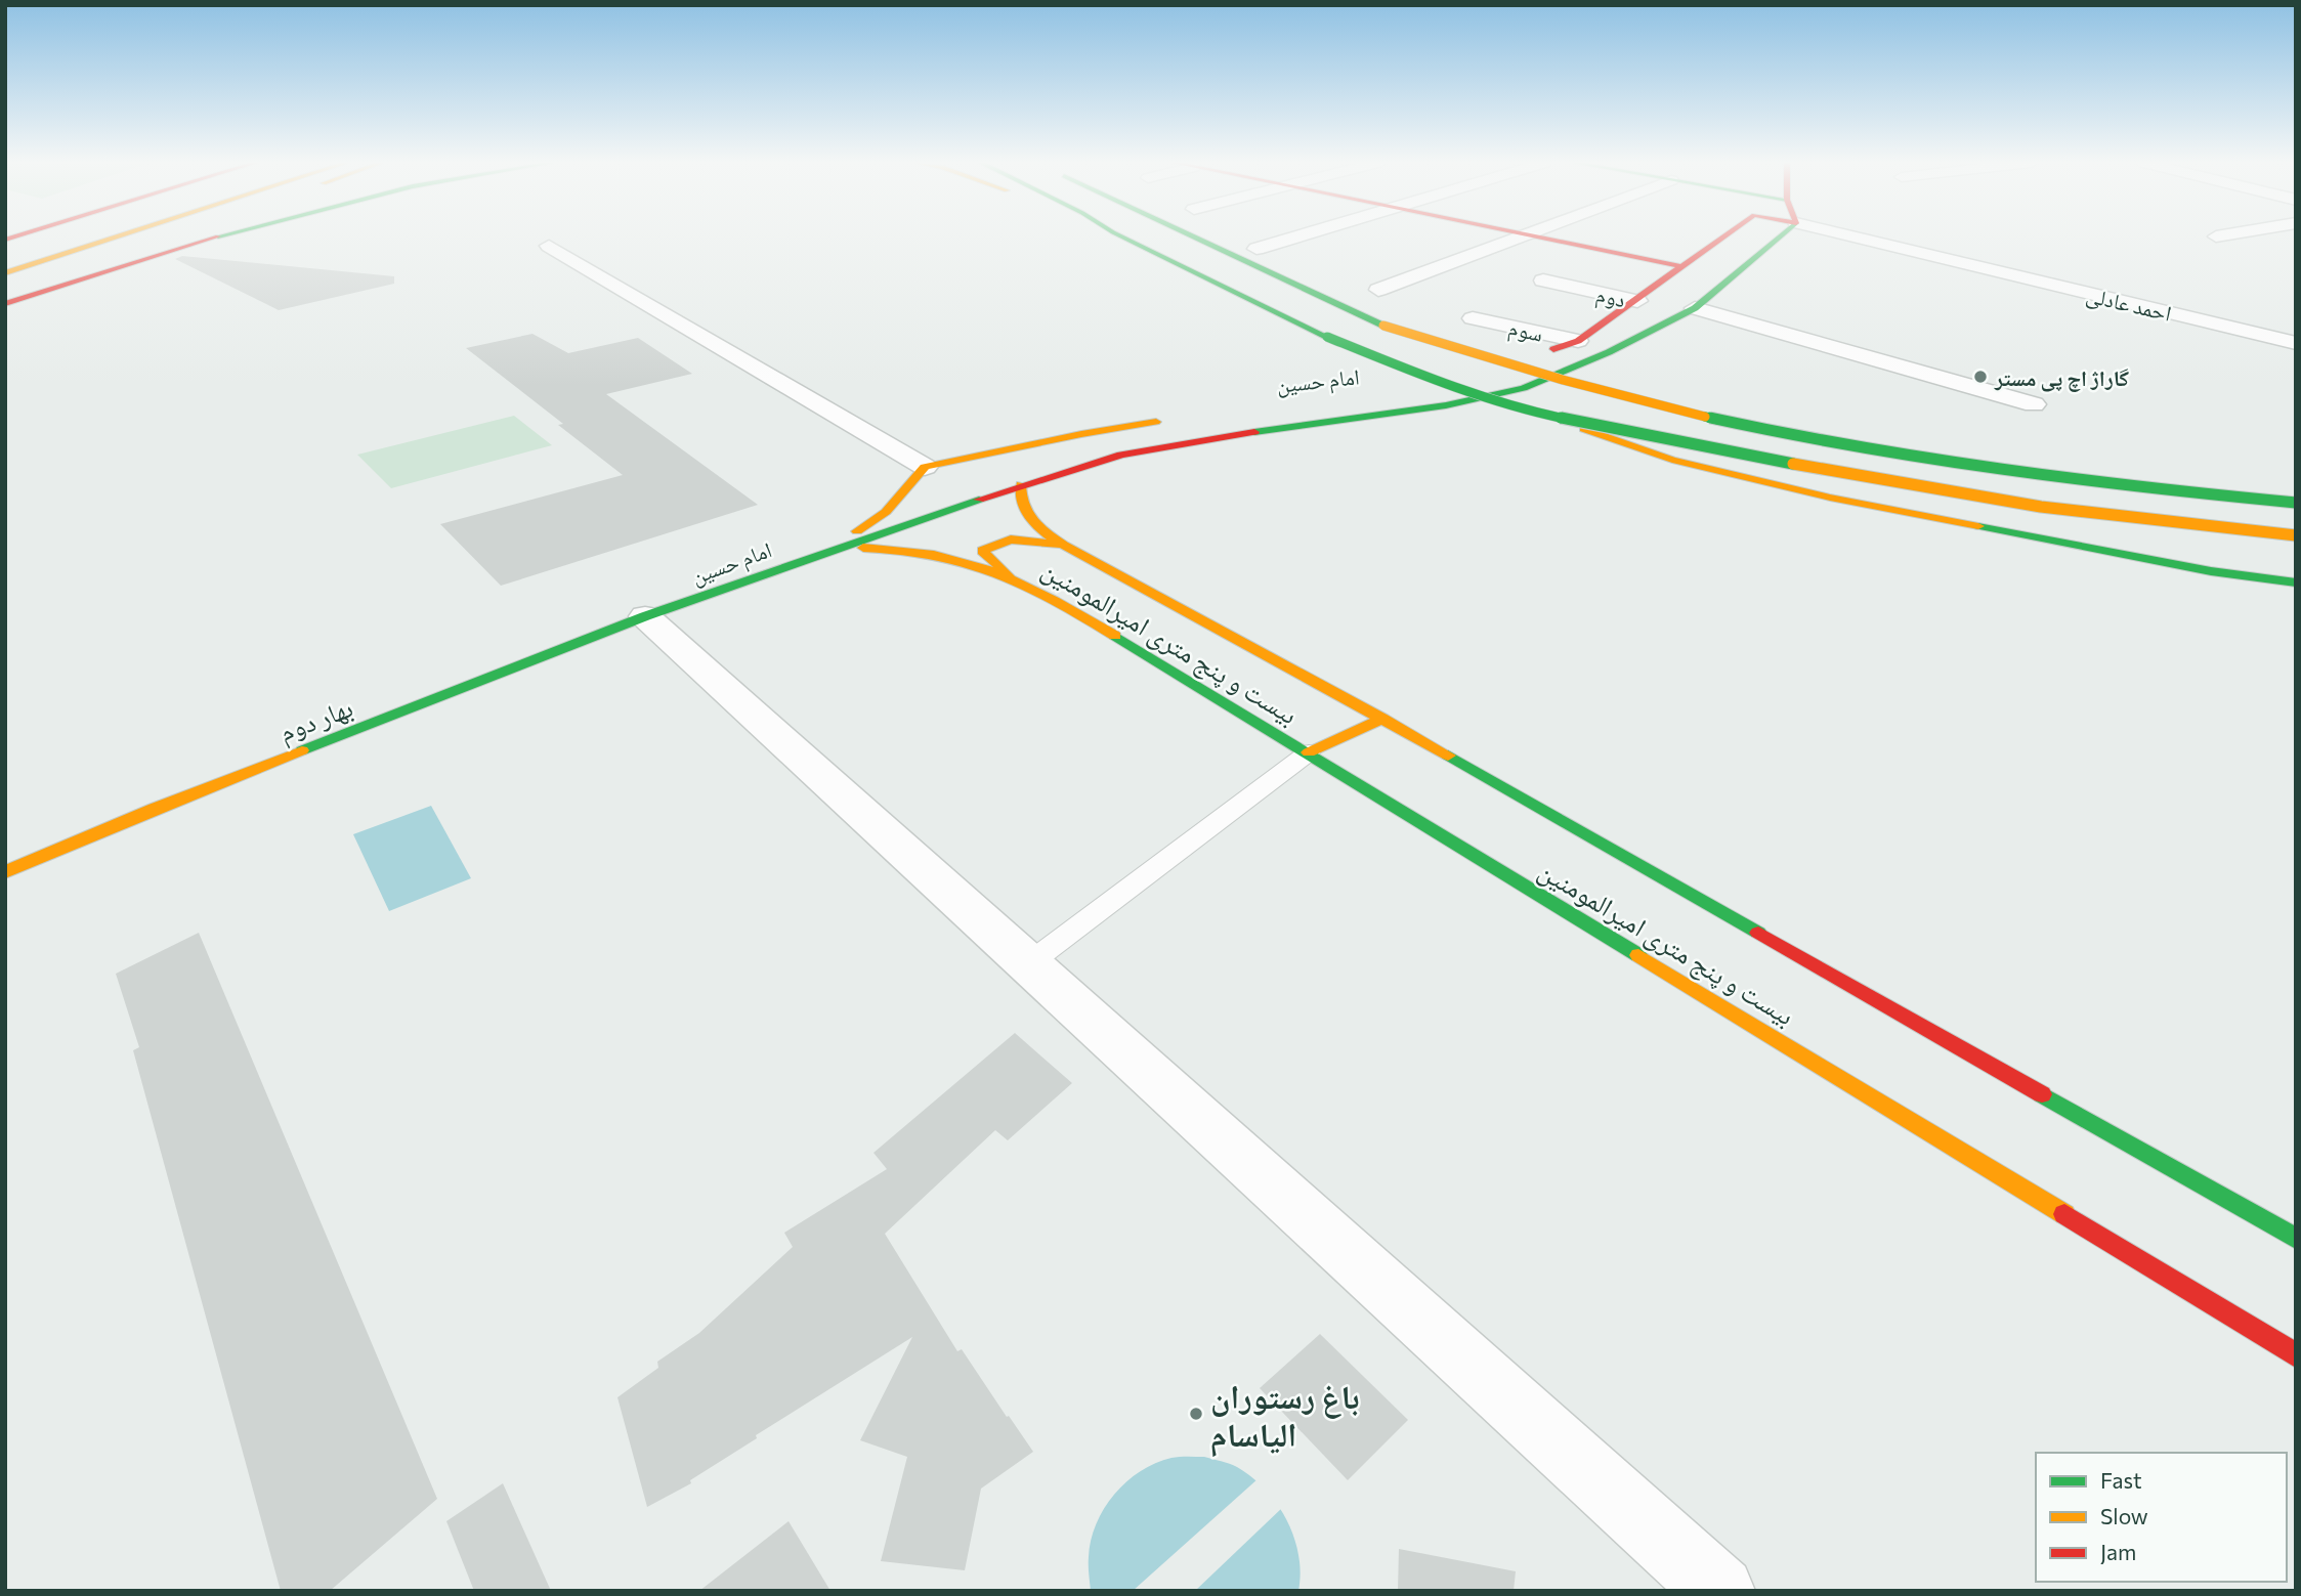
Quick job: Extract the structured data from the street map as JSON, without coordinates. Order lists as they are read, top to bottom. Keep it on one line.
{"streets":{"main road":["امام حسین","بیست و پنج متری امیرالمومنین","بهار دوم"],"street":["دوم","احمد عادلی","سوم"]},"crossings":[["امام حسین","بیست و پنج متری امیرالمومنین"],["امام حسین","بهار دوم"]],"places":["گاراژ اچ پی مستر","باغ رستوران الیاسام"],"legend":["Fast","Slow","Jam"]}
